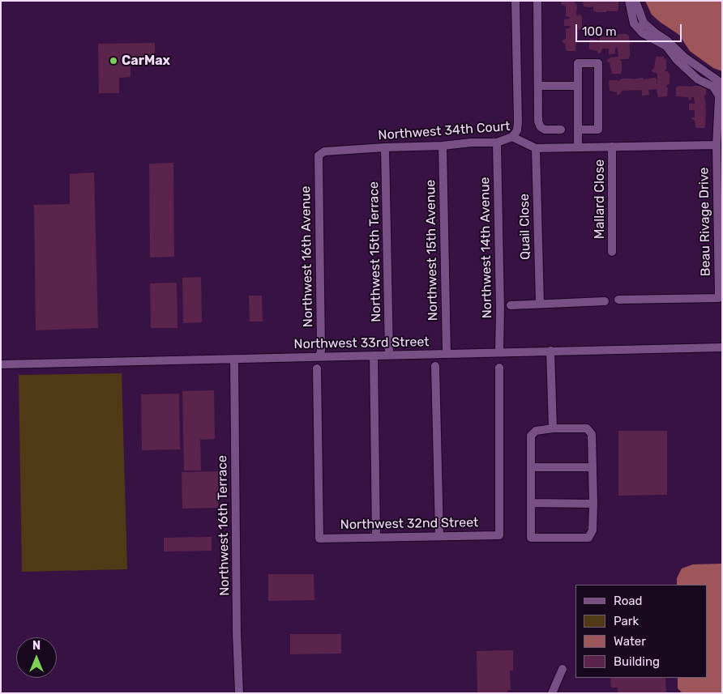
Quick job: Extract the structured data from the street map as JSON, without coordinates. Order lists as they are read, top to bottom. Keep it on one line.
{"streets":{"street":["Northwest 34th Court","Mallard Close","Beau Rivage Drive","Quail Close","Northwest 14th Avenue","Northwest 15th Avenue","Northwest 15th Terrace","Northwest 16th Avenue","Northwest 33rd Street","Northwest 32nd Street","Northwest 16th Terrace"]},"crossings":[["Northwest 34th Court","Mallard Close"],["Northwest 34th Court","Beau Rivage Drive"],["Northwest 34th Court","Quail Close"],["Northwest 34th Court","Northwest 14th Avenue"],["Northwest 34th Court","Northwest 15th Avenue"],["Northwest 34th Court","Northwest 15th Terrace"],["Northwest 34th Court","Northwest 16th Avenue"],["Northwest 14th Avenue","Northwest 33rd Street"],["Northwest 15th Avenue","Northwest 33rd Street"],["Northwest 15th Terrace","Northwest 33rd Street"],["Northwest 16th Avenue","Northwest 33rd Street"],["Northwest 33rd Street","Northwest 16th Terrace"]],"places":["CarMax"],"legend":["Road","Park","Water","Building"],"scale_bar":"100 m","north":"top"}
